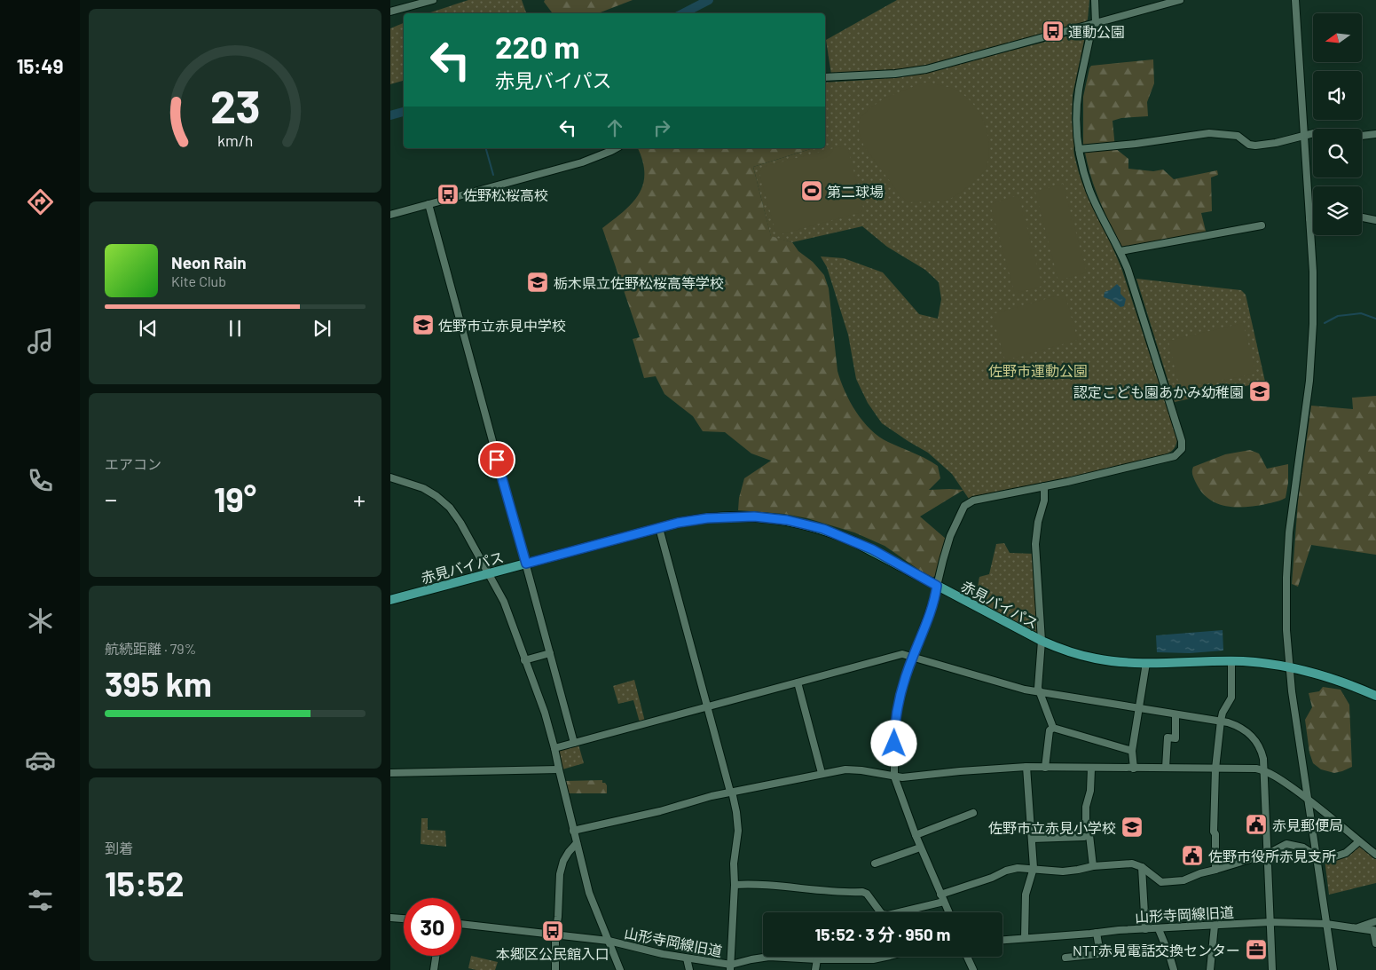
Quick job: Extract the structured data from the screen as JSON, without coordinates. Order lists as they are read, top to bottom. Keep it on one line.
{"streets":{"main road":["赤見バイパス"],"street":["山形寺岡線旧道"]},"parks":["佐野市運動公園"],"places":{"bus stop":["運動公園","佐野松桜高校","本郷区公民館入口"],"sports":["第二球場"],"school or university":["栃木県立佐野松桜高等学校","佐野市立赤見中学校","認定こども園あかみ幼稚園","佐野市立赤見小学校"],"public building":["赤見郵便局","佐野市役所赤見支所"],"office":["NTT赤見電話交換センター"]},"north":"left","page":{"tabs":"15:49","turn":["220 m","赤見バイパス"],"song":["Neon Rain","Kite Club"],"tile":["エアコン",["航続距離 · 79%","395 km"],["到着","15:52"]],"heat":["−","19°","+"],"limit":"30","trip":"15:52 · 3 分 · 950 m","gauge":["23","km/h"]}}
